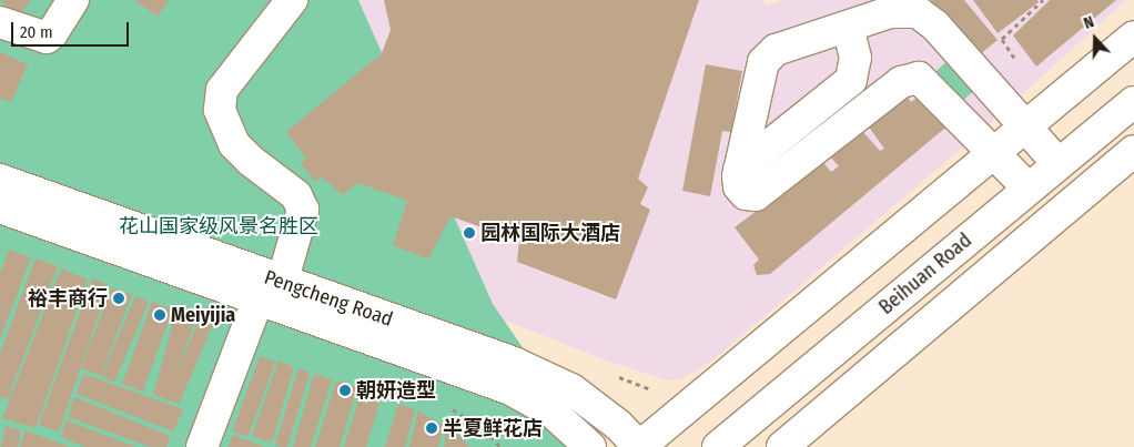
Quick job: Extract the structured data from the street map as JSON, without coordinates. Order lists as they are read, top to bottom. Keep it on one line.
{"streets":{"main road":["Beihuan Road","Pengcheng Road"]},"parks":["花山国家级风景名胜区"],"places":["园林国际大酒店","裕丰商行","Meiyijia","朝妍造型","半夏鲜花店"],"scale_bar":"20 m","north":"top"}
